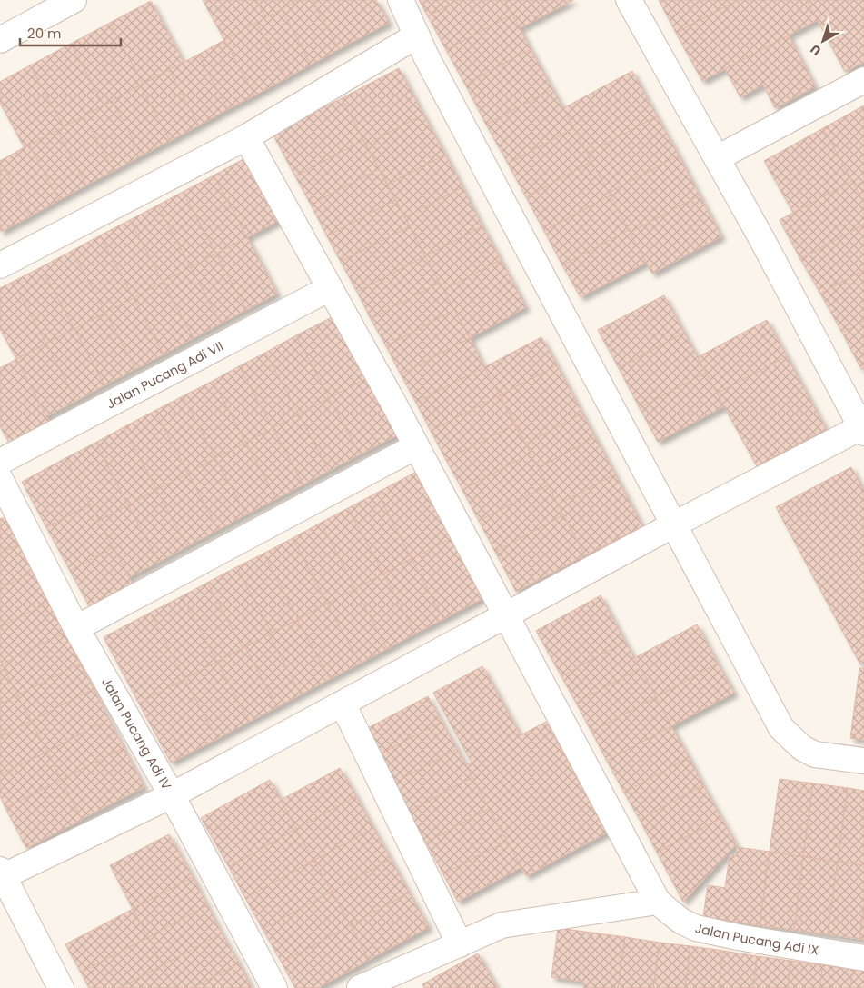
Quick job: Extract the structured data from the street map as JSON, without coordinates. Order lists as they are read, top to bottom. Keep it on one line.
{"streets":{"street":["Jalan Pucang Adi VII","Jalan Pucang Adi IV","Jalan Pucang Adi IX"]},"scale_bar":"20 m","north":"bottom left"}
